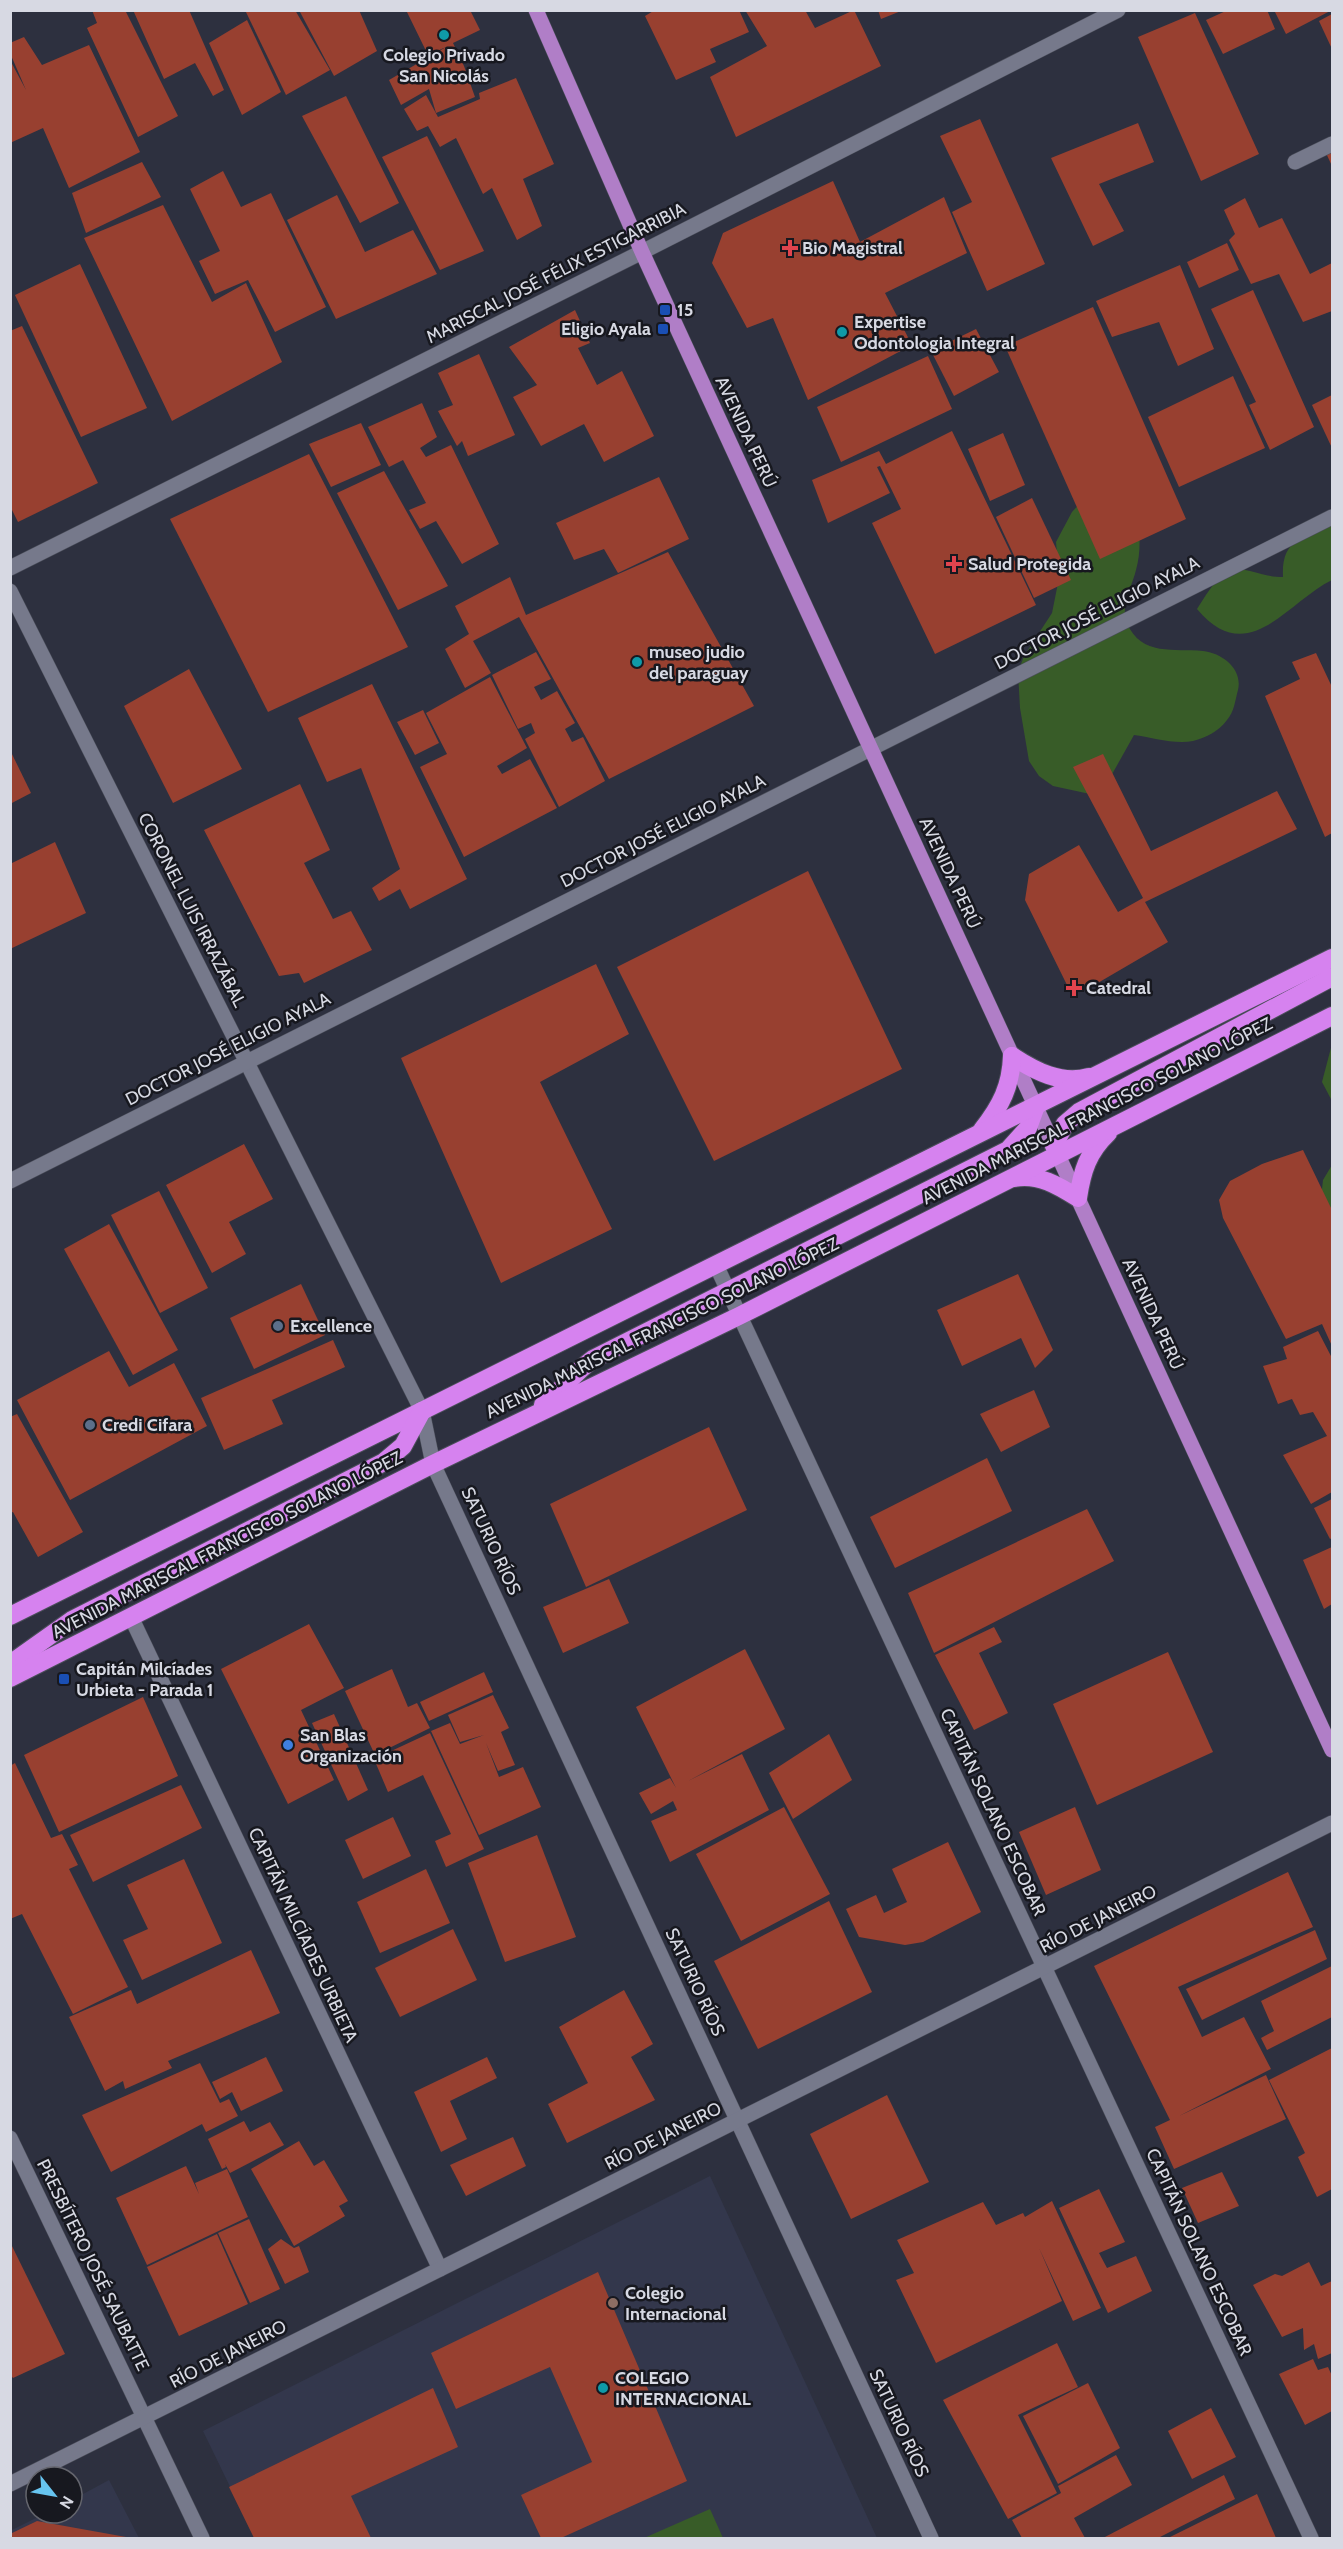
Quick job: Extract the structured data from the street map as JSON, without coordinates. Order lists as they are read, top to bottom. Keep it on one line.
{"streets":{"highway":["AVENIDA MARISCAL FRANCISCO SOLANO LÓPEZ"],"main road":["AVENIDA PERÚ"],"street":["MARISCAL JOSÉ FÉLIX ESTIGARRIBIA","DOCTOR JOSÉ ELIGIO AYALA","CORONEL LUIS IRRAZÁBAL","SATURIO RÍOS","CAPITÁN SOLANO ESCOBAR","RÍO DE JANEIRO","CAPITÁN MILCÍADES URBIETA","PRESBÍTERO JOSÉ SAUBATTE"]},"crossings":[["MARISCAL JOSÉ FÉLIX ESTIGARRIBIA","AVENIDA PERÚ"],["AVENIDA PERÚ","DOCTOR JOSÉ ELIGIO AYALA"],["AVENIDA PERÚ","AVENIDA MARISCAL FRANCISCO SOLANO LÓPEZ"],["DOCTOR JOSÉ ELIGIO AYALA","CORONEL LUIS IRRAZÁBAL"],["CORONEL LUIS IRRAZÁBAL","AVENIDA MARISCAL FRANCISCO SOLANO LÓPEZ"],["CORONEL LUIS IRRAZÁBAL","SATURIO RÍOS"],["AVENIDA MARISCAL FRANCISCO SOLANO LÓPEZ","SATURIO RÍOS"],["AVENIDA MARISCAL FRANCISCO SOLANO LÓPEZ","CAPITÁN SOLANO ESCOBAR"],["AVENIDA MARISCAL FRANCISCO SOLANO LÓPEZ","CAPITÁN MILCÍADES URBIETA"],["SATURIO RÍOS","RÍO DE JANEIRO"],["CAPITÁN SOLANO ESCOBAR","RÍO DE JANEIRO"],["RÍO DE JANEIRO","CAPITÁN MILCÍADES URBIETA"],["RÍO DE JANEIRO","PRESBÍTERO JOSÉ SAUBATTE"]],"places":{"other":["Colegio Privado San Nicolás","Expertise Odontologia Integral","museo judio del paraguay","Excellence","Credi Cifara","San Blas Organización","Colegio Internacional","COLEGIO INTERNACIONAL"],"health":["Bio Magistral","Salud Protegida","Catedral"],"transit":["15","Eligio Ayala","Capitán Milcíades Urbieta - Parada 1"]},"north":"bottom right"}
